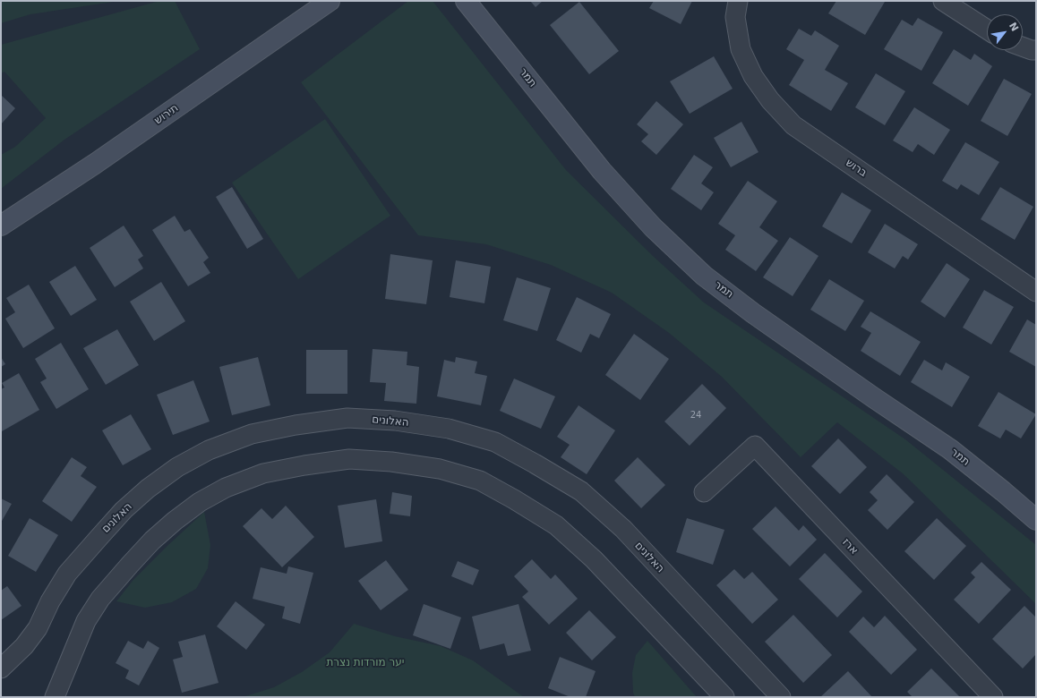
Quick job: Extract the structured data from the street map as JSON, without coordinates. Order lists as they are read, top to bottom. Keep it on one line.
{"streets":{"street":["תמר","תירוש","ברוש","האלונים","ארז"]},"parks":["יער מורדות נצרת"],"house_numbers":["24"],"north":"top right"}
